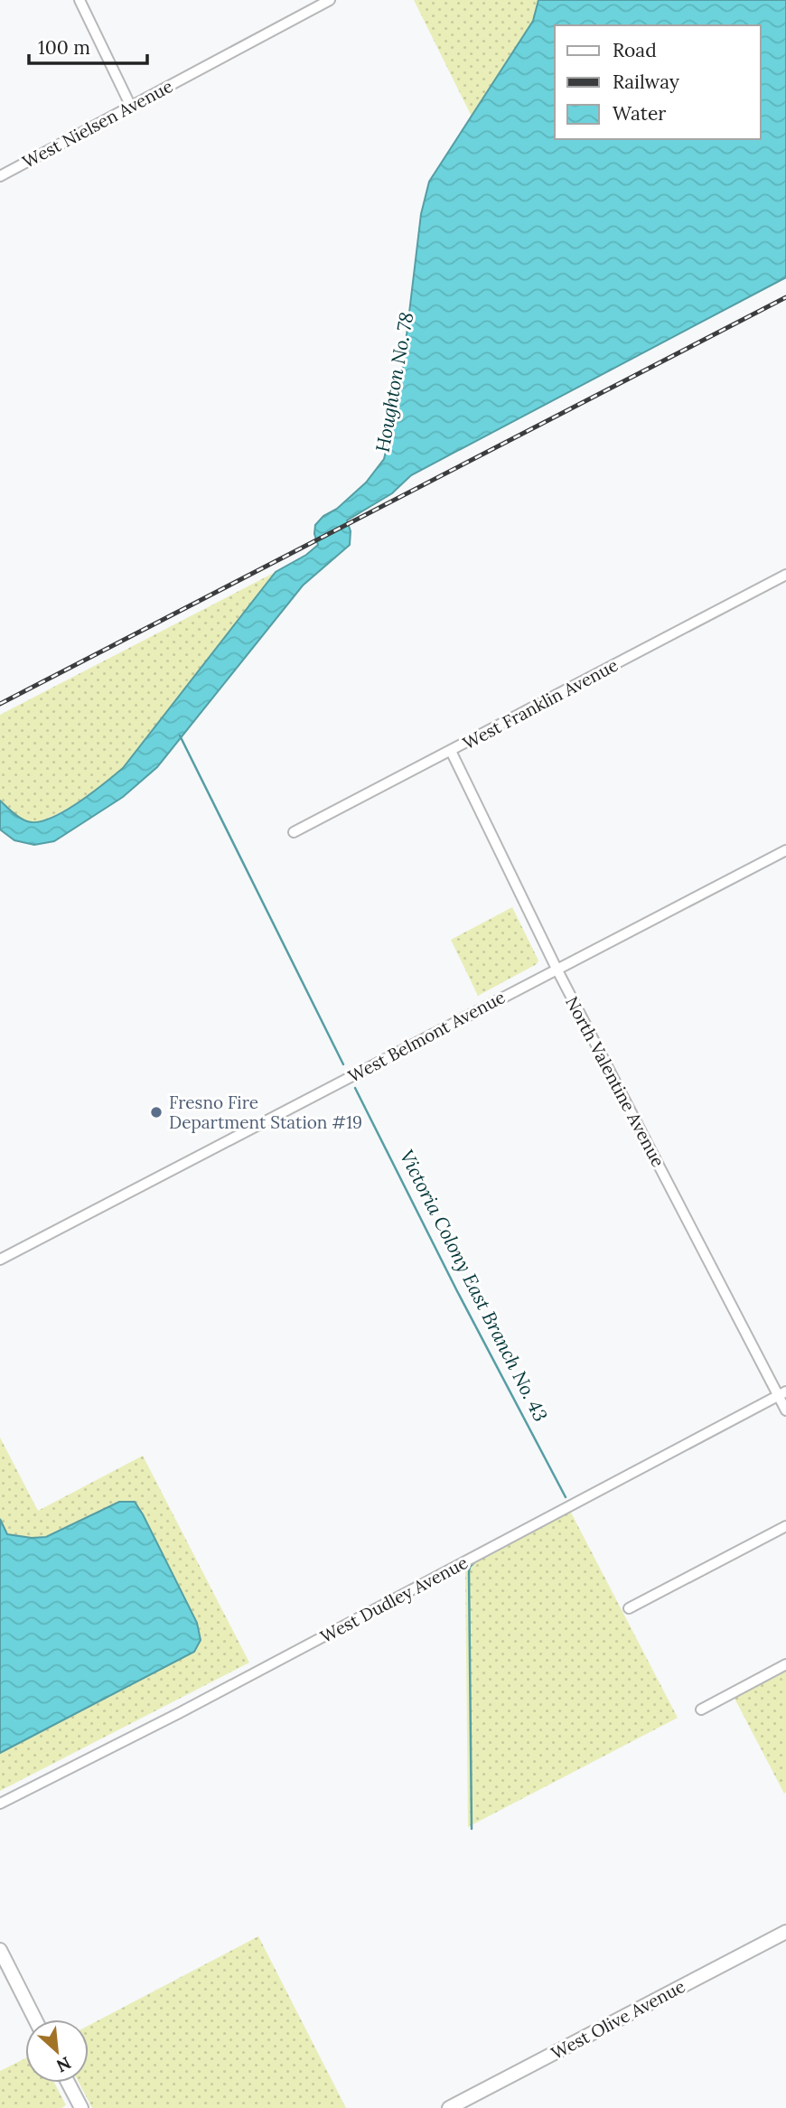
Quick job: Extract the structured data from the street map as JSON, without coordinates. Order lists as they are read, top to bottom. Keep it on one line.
{"streets":{"main road":["West Olive Avenue"],"street":["West Nielsen Avenue","West Franklin Avenue","West Belmont Avenue","North Valentine Avenue","West Dudley Avenue"]},"crossings":[["West Franklin Avenue","North Valentine Avenue"],["West Belmont Avenue","North Valentine Avenue"],["North Valentine Avenue","West Dudley Avenue"]],"water":["Houghton No. 78","Victoria Colony East Branch No. 43"],"places":["Fresno Fire Department Station #19"],"legend":["Road","Railway","Water"],"scale_bar":"100 m","north":"bottom right"}
